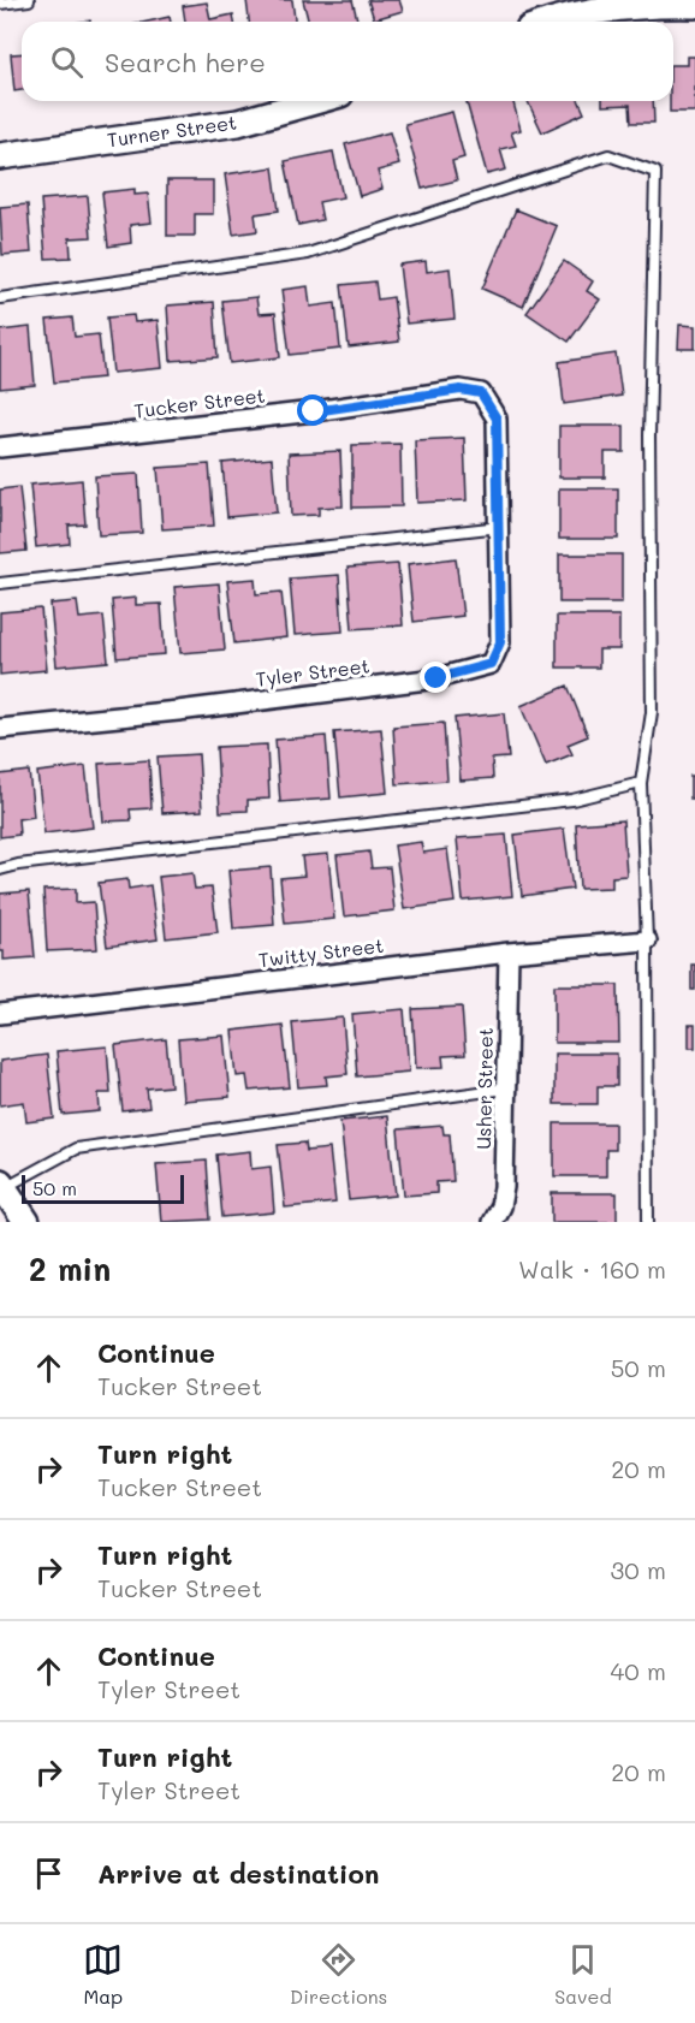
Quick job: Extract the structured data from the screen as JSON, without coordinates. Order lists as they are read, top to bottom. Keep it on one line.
{"streets":{"street":["Turner Street","Tucker Street","Tyler Street","Twitty Street","Usher Street"]},"crossings":[["Tucker Street","Tyler Street"],["Twitty Street","Usher Street"]],"scale_bar":"50 m","page":{"search":"Search here","scale":"50 m","heading":["2 min","Walk · 160 m"],"list":[["Continue","Tucker Street","50 m"],["Turn right","Tucker Street","20 m"],["Turn right","Tucker Street","30 m"],["Continue","Tyler Street","40 m"],["Turn right","Tyler Street","20 m"],"Arrive at destination"],"nav":["Map","Directions","Saved"]}}
